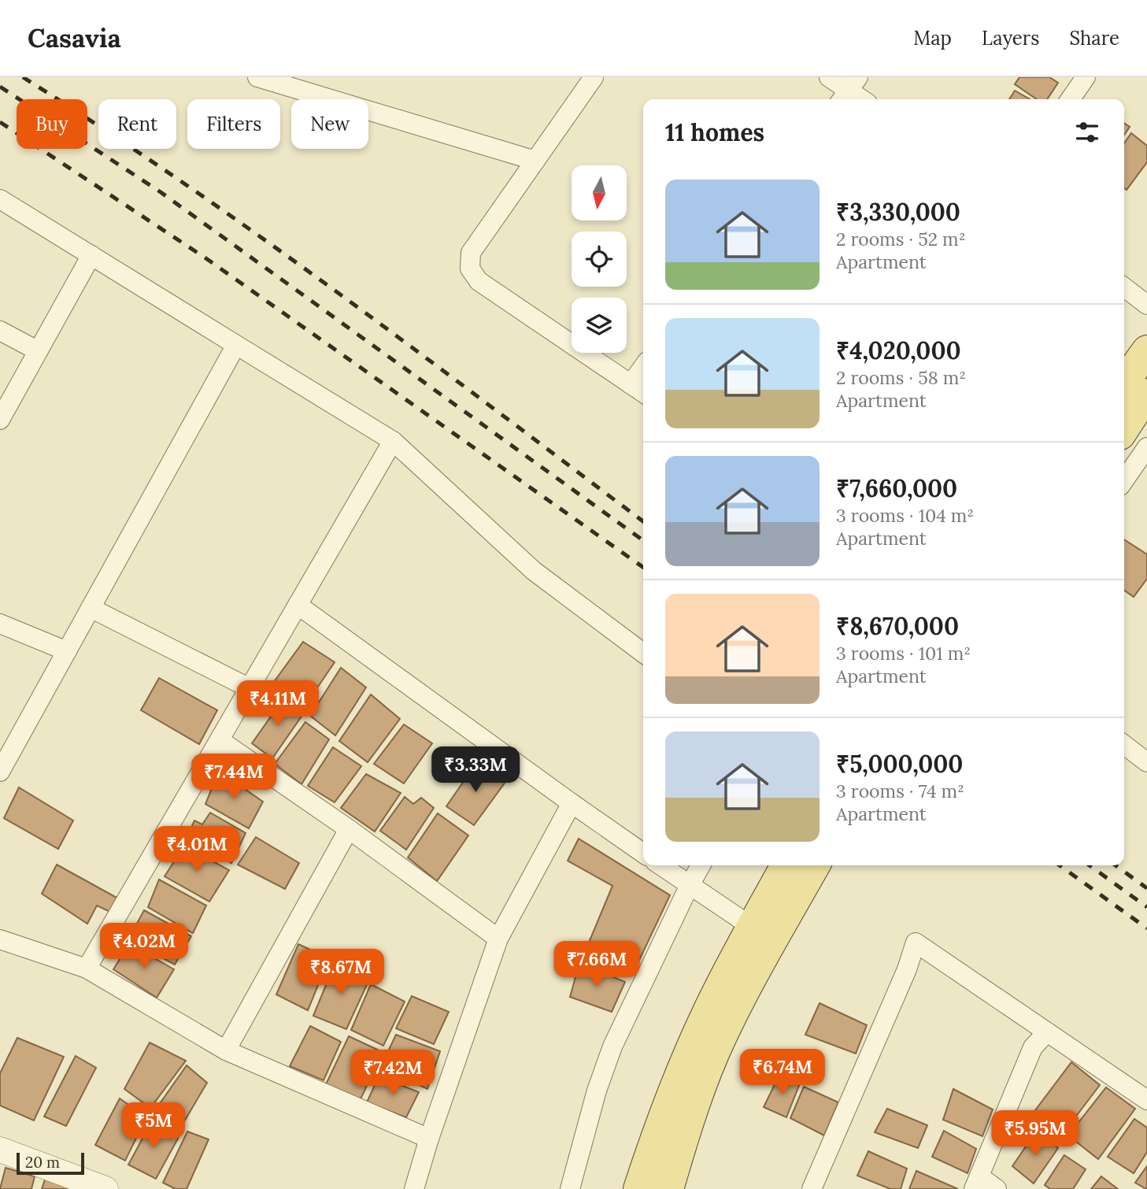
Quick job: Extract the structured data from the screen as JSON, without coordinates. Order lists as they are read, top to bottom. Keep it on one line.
{"scale_bar":"20 m","north":"bottom","page":{"header":"Casavia","nav":["Map","Layers","Share"],"chip":["Buy","Rent","Filters","New"],"heading":"11 homes","list":[{"name":"₹3,330,000","note":"2 rooms · 52 m² · Apartment"},{"name":"₹4,020,000","note":"2 rooms · 58 m² · Apartment"},{"name":"₹7,660,000","note":"3 rooms · 104 m² · Apartment"},{"name":"₹8,670,000","note":"3 rooms · 101 m² · Apartment"},{"name":"₹5,000,000","note":"3 rooms · 74 m² · Apartment"}],"price":["₹4.11M","₹3.33M","₹7.44M","₹4.01M","₹4.02M","₹7.66M","₹8.67M","₹6.74M","₹7.42M","₹5M","₹5.95M"],"scale":"20 m"}}
